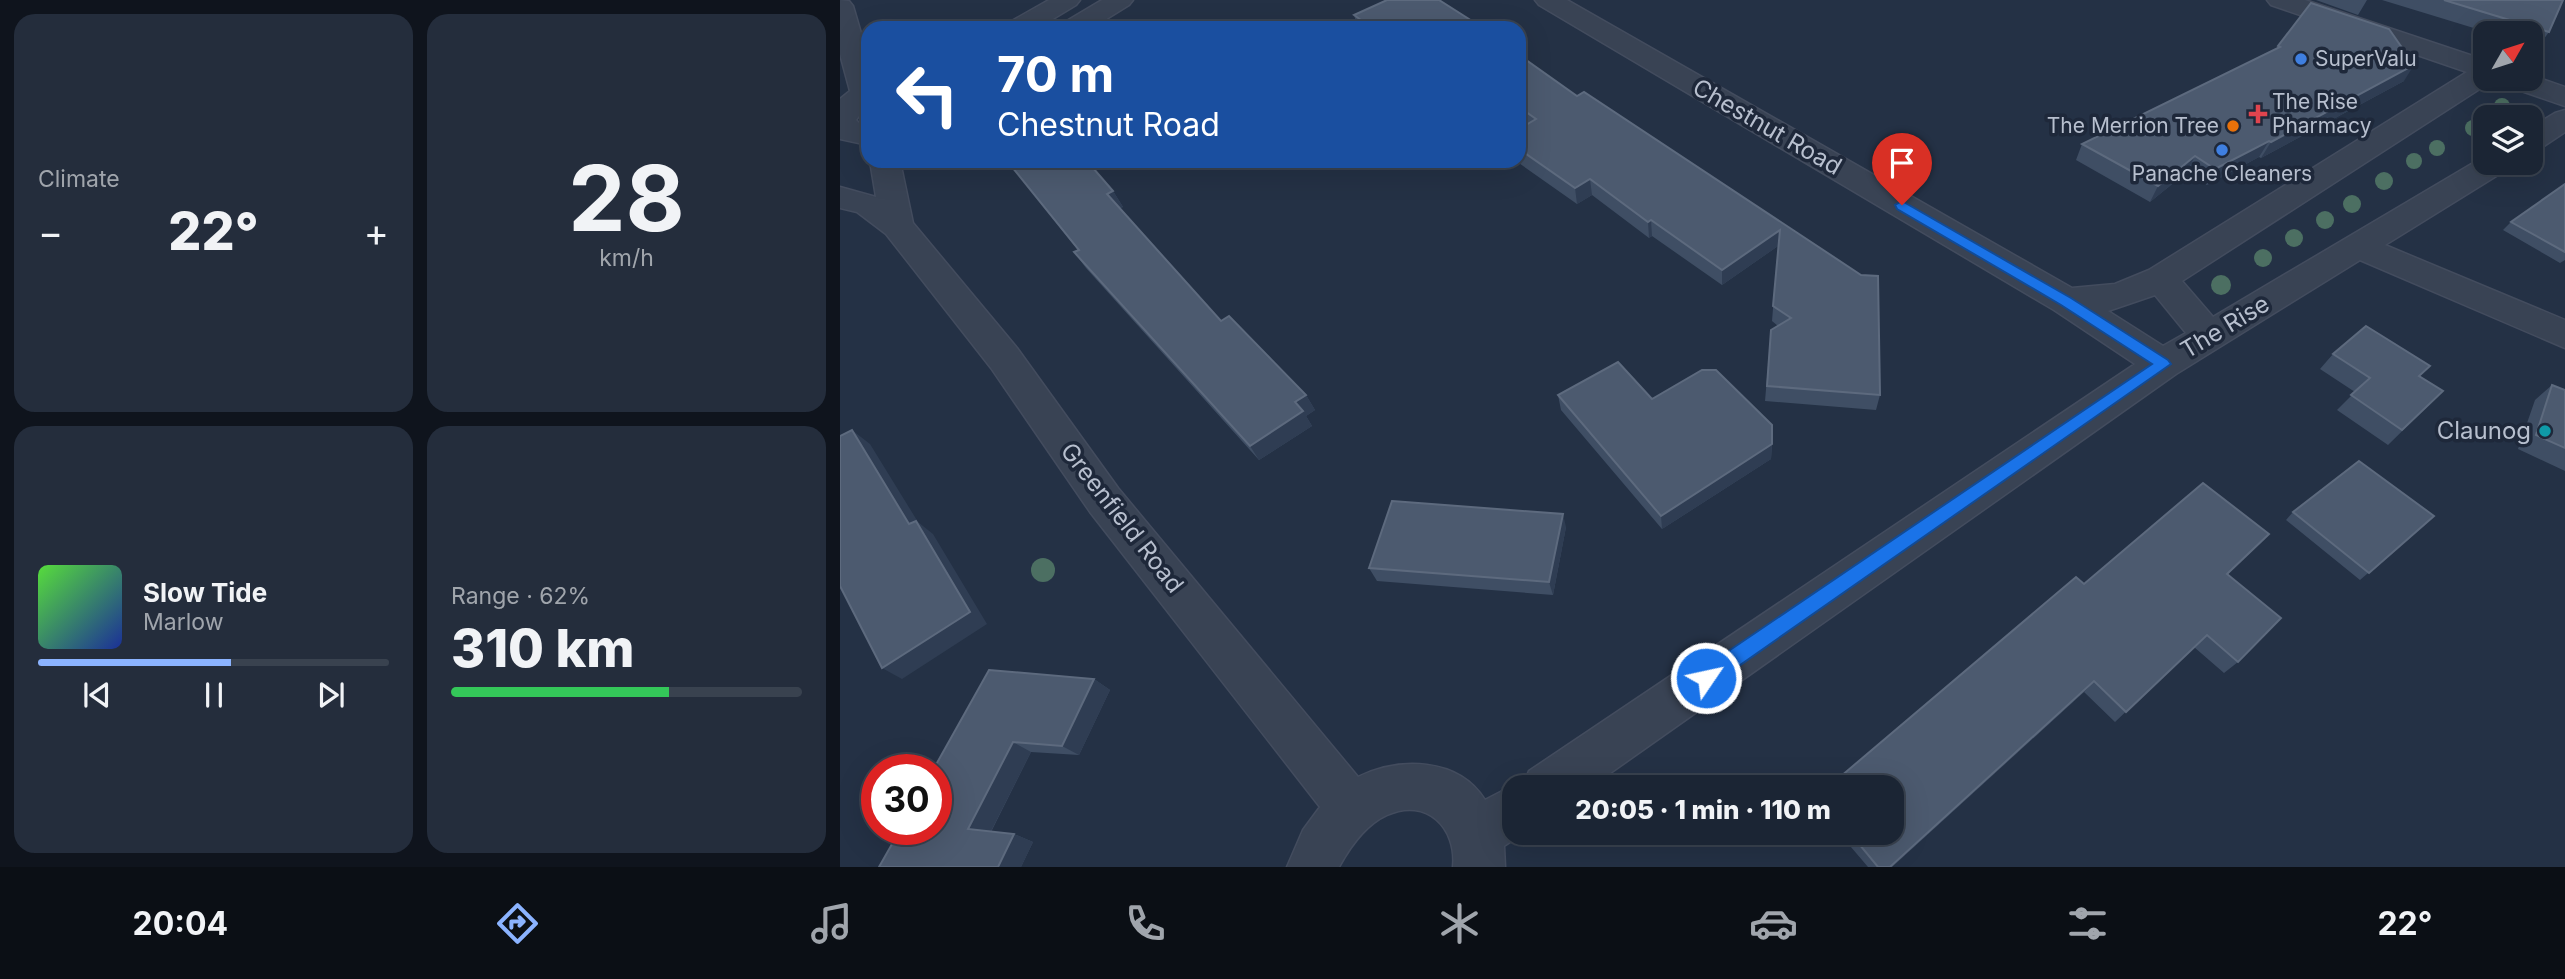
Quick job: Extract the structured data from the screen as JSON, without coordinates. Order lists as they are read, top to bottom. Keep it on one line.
{"streets":{"street":["Chestnut Road","The Rise","Greenfield Road"]},"crossings":[["Chestnut Road","The Rise"]],"places":{"other":["SuperValu","The Merrion Tree","Panache Cleaners","Claunog"],"health":["The Rise Pharmacy"]},"north":"top right","page":{"tile":["Climate",["28","km/h"],["Range · 62%","310 km"]],"turn":["70 m","Chestnut Road"],"heat":["−","22°","+"],"song":["Slow Tide","Marlow"],"limit":"30","trip":"20:05 · 1 min · 110 m","tabs":["20:04","22°"]}}
